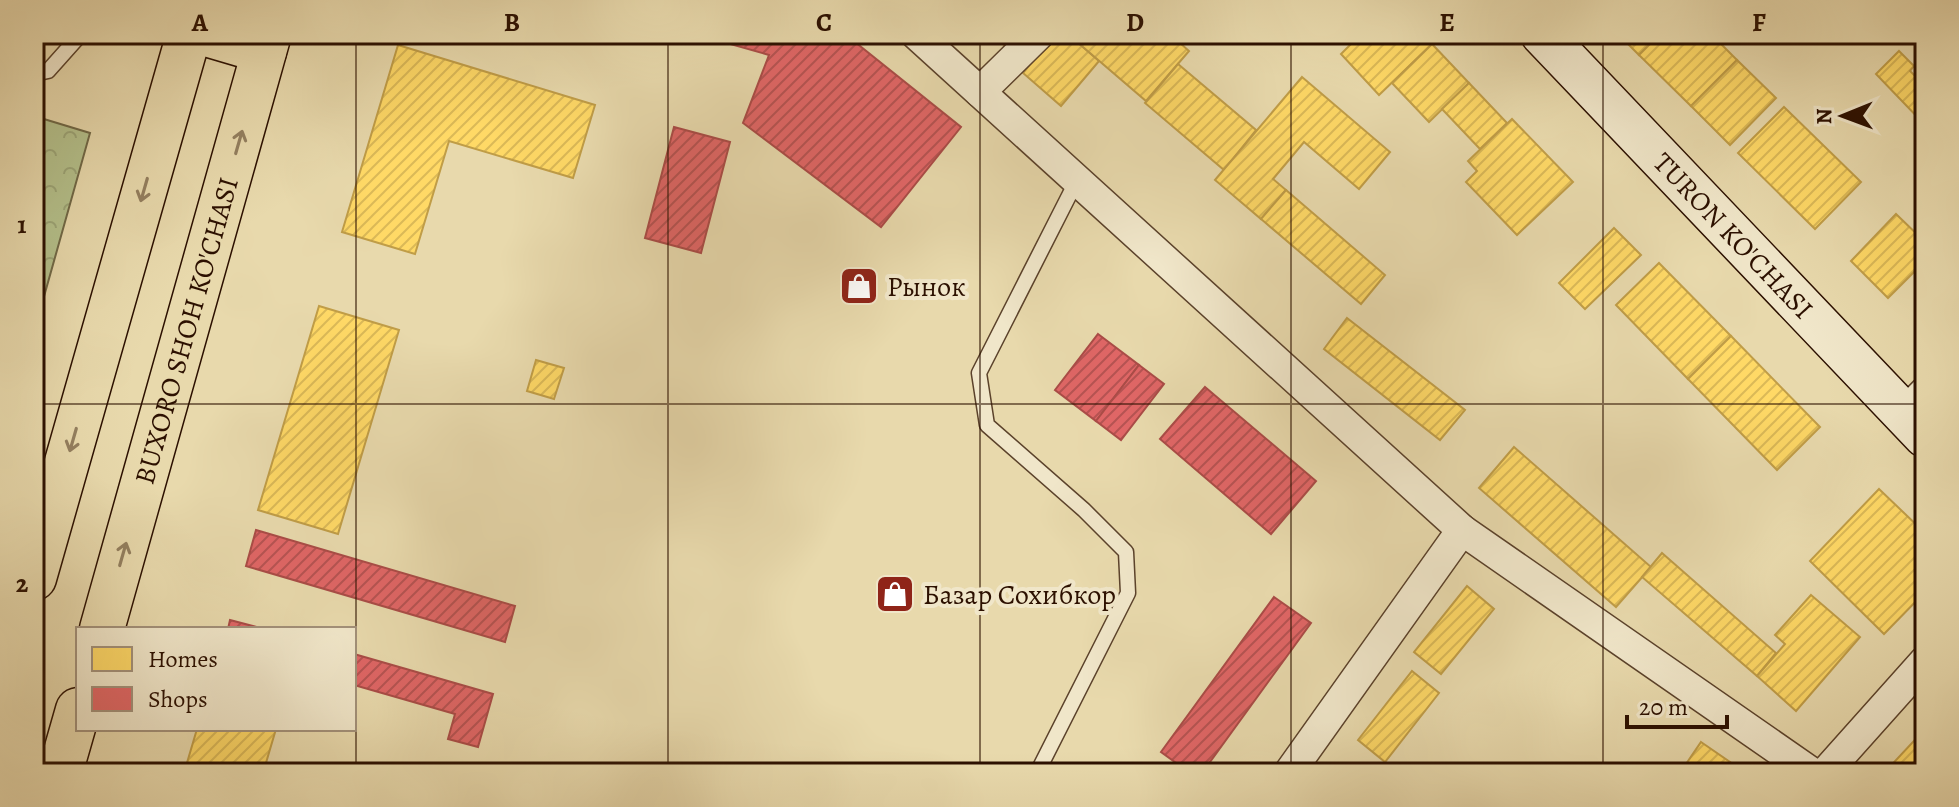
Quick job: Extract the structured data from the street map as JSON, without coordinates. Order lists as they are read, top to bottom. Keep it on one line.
{"streets":{"main road":["BUXORO SHOH KO'CHASI"],"street":["TURON KO'CHASI"]},"places":{"shop":["Рынок","Базар Сохибкор"]},"legend":["Homes","Shops"],"scale_bar":"20 m","north":"left","grid":{"columns":["A","B","C","D","E","F"],"rows":["1","2"]}}
